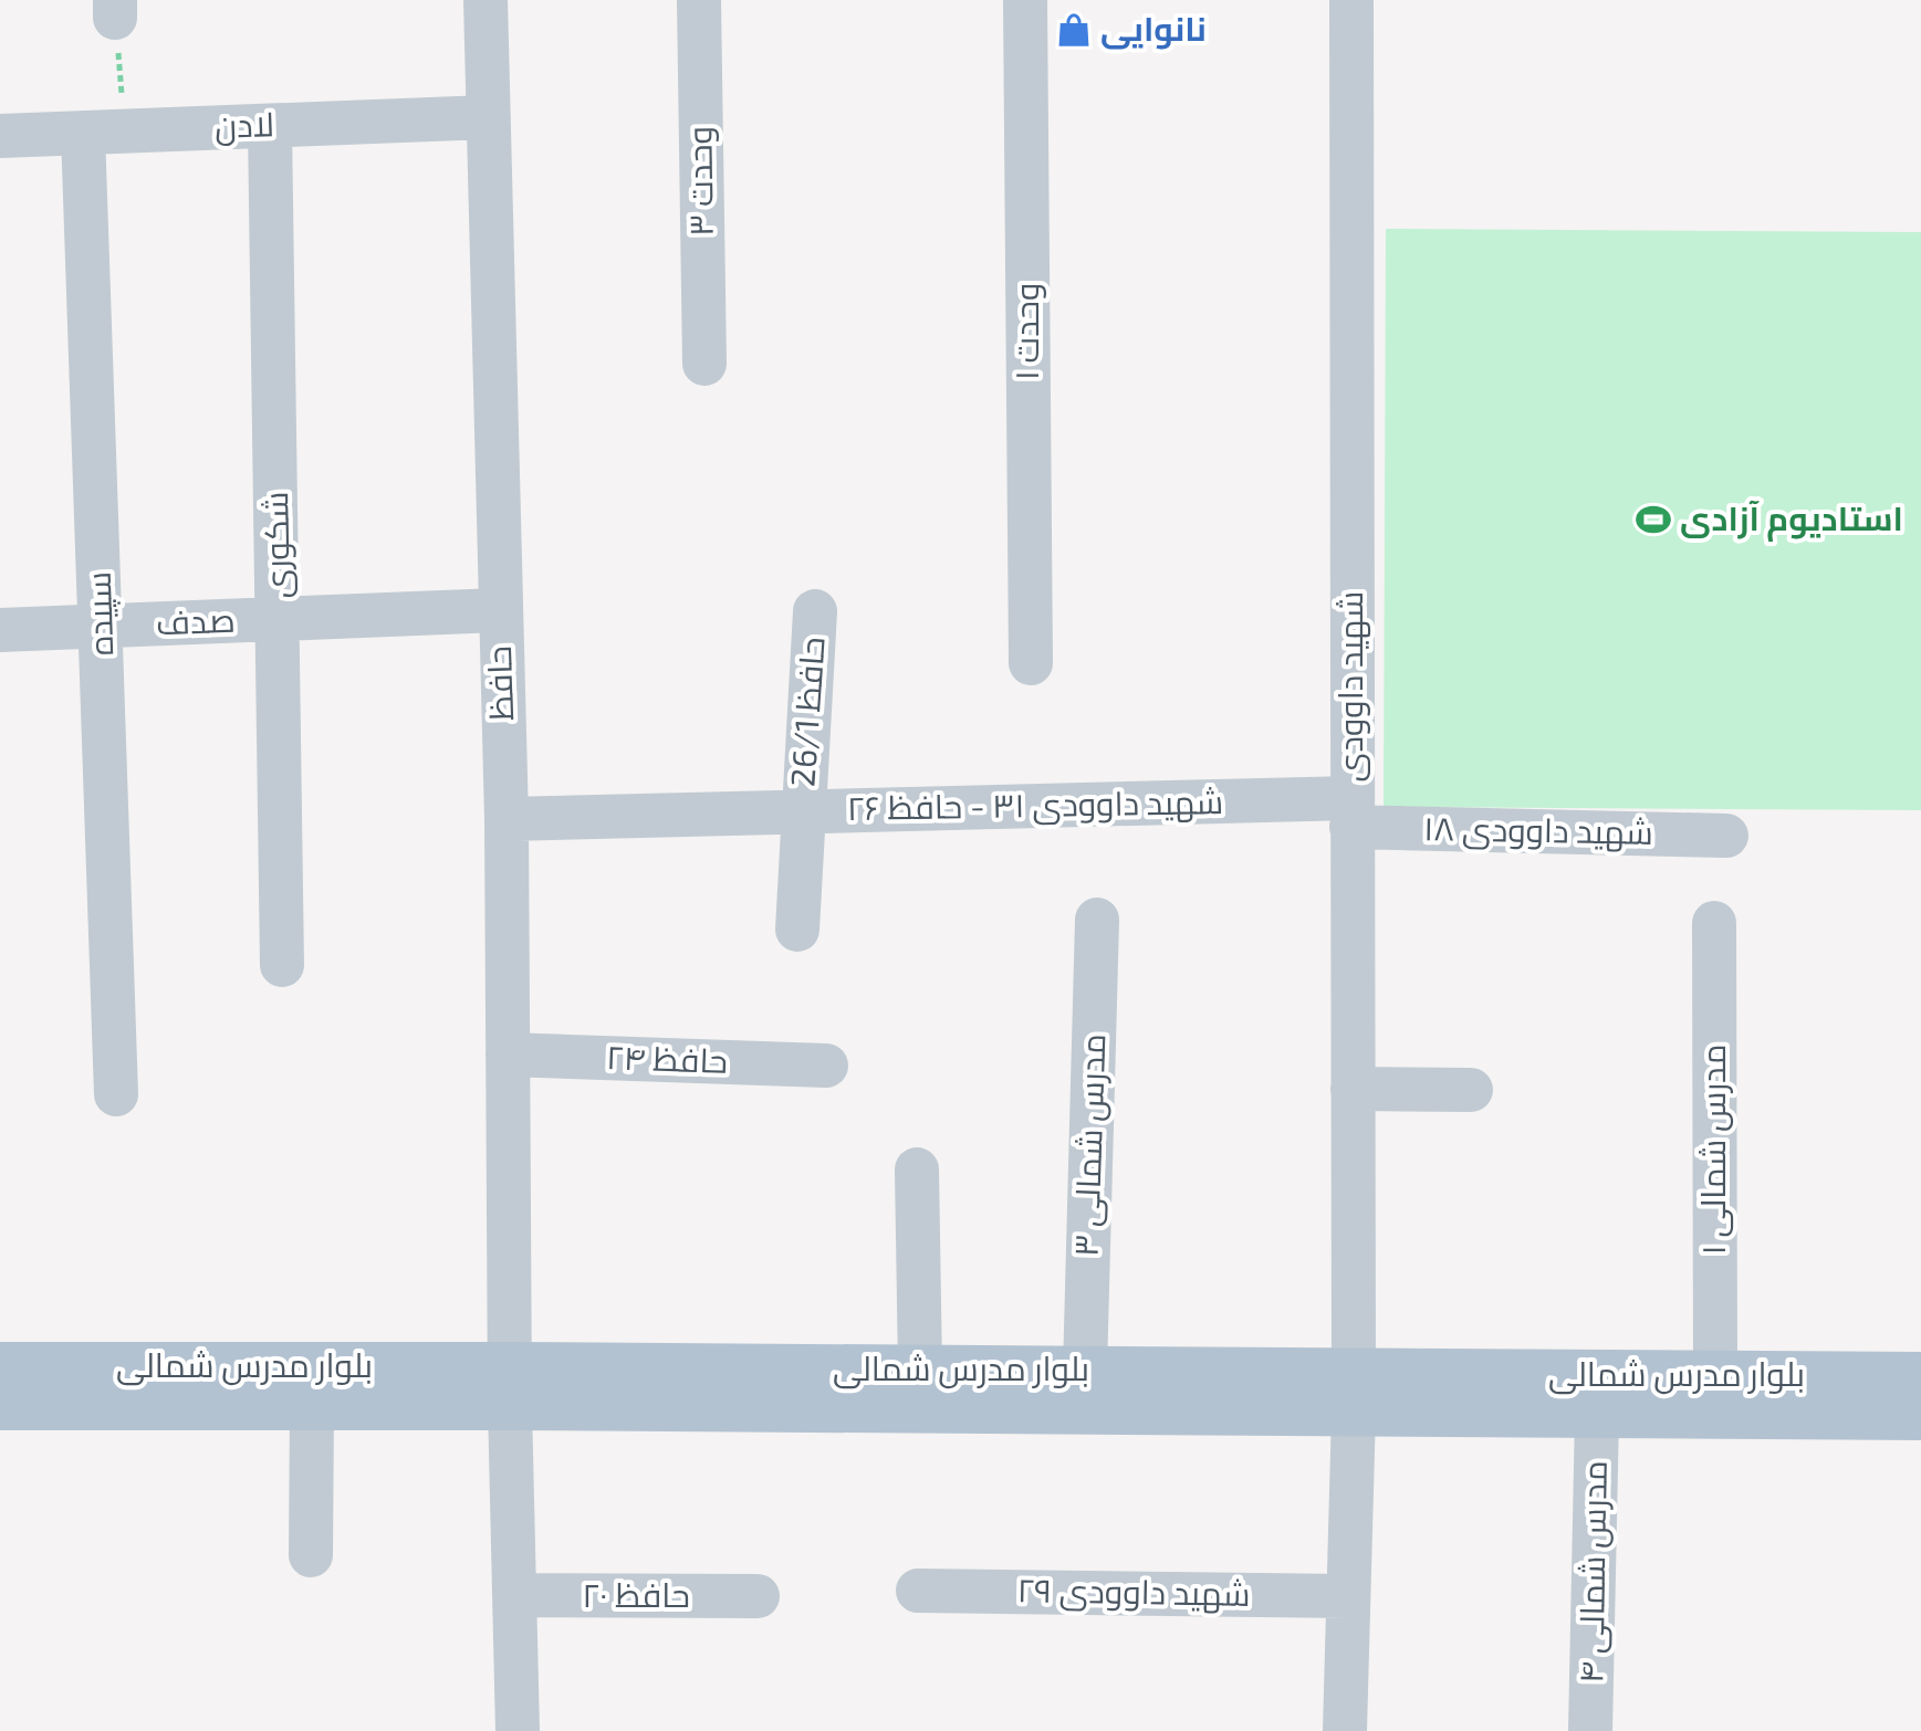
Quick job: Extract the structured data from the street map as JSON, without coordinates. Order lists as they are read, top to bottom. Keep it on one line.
{"streets":{"main road":["بلوار مدرس شمالی"],"street":["لادن","وحدت ۳","وحدت ۱","شکوری","سپیده","صدف","حافظ","شهید داوودی","حافظ 26/1","شهید داوودی ۳۱ - حافظ ۲۶","شهید داوودی ۱۸","حافظ ۲۴","مدرس شمالی ۳","مدرس شمالی ۱","مدرس شمالی ۴","شهید داوودی ۲۹","حافظ ۲۰"]},"crossings":[["لادن","شکوری"],["لادن","سپیده"],["لادن","حافظ"],["شکوری","صدف"],["سپیده","صدف"],["صدف","حافظ"],["حافظ","شهید داوودی ۳۱ - حافظ ۲۶"],["حافظ","حافظ ۲۴"],["حافظ","بلوار مدرس شمالی"],["حافظ","حافظ ۲۰"],["شهید داوودی","شهید داوودی ۳۱ - حافظ ۲۶"],["شهید داوودی","شهید داوودی ۱۸"],["شهید داوودی","بلوار مدرس شمالی"],["شهید داوودی","شهید داوودی ۲۹"],["حافظ 26/1","شهید داوودی ۳۱ - حافظ ۲۶"],["شهید داوودی ۳۱ - حافظ ۲۶","شهید داوودی ۱۸"],["مدرس شمالی ۳","بلوار مدرس شمالی"],["مدرس شمالی ۱","بلوار مدرس شمالی"],["بلوار مدرس شمالی","مدرس شمالی ۴"]],"places":{"shop":["نانوایی"],"sports":["استادیوم آزادی"]}}
